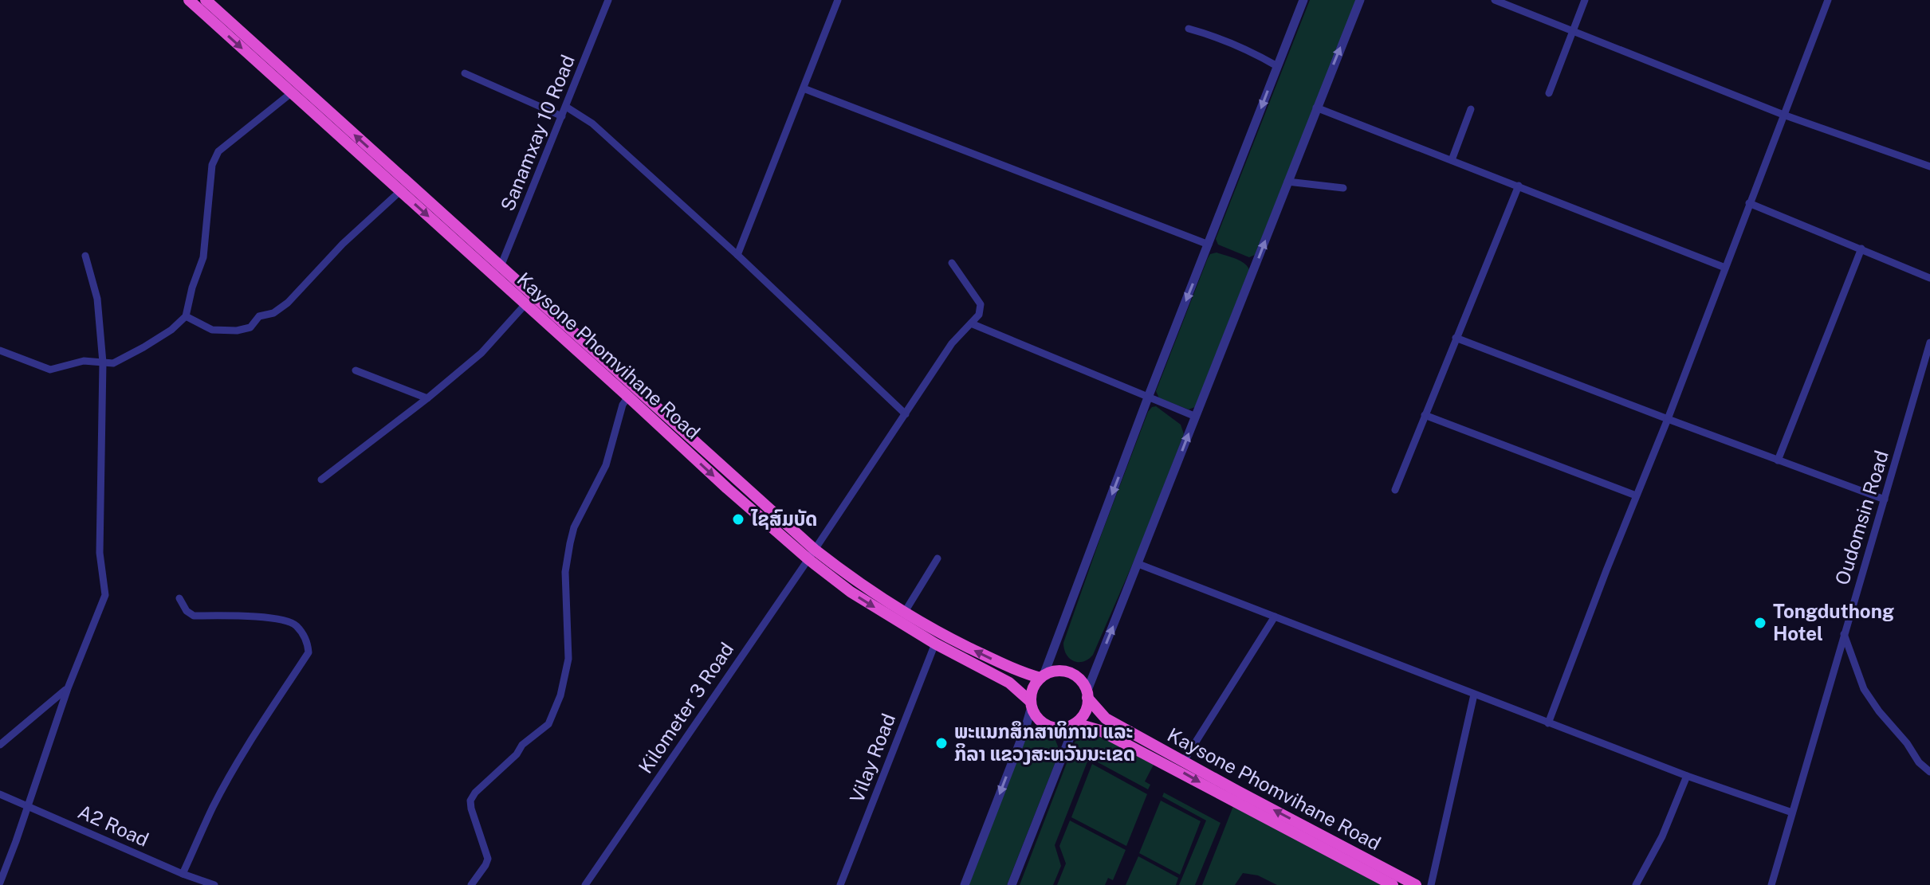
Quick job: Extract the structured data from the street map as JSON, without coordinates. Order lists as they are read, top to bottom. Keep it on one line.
{"streets":{"highway":["Kaysone Phomvihane Road"],"street":["Sanamxay 10 Road","Oudomsin Road","Kilometer 3 Road","Vilay Road","A2 Road"]},"crossings":[["Sanamxay 10 Road","Kaysone Phomvihane Road"],["Kaysone Phomvihane Road","Kilometer 3 Road"],["Kaysone Phomvihane Road","Vilay Road"]],"places":["ໄຊສົມບັດ","Tongduthong Hotel","ພະແນກສຶກສາທິການ ແລະ ກິລາ ແຂວງສະຫວັນນະເຂດ"]}
